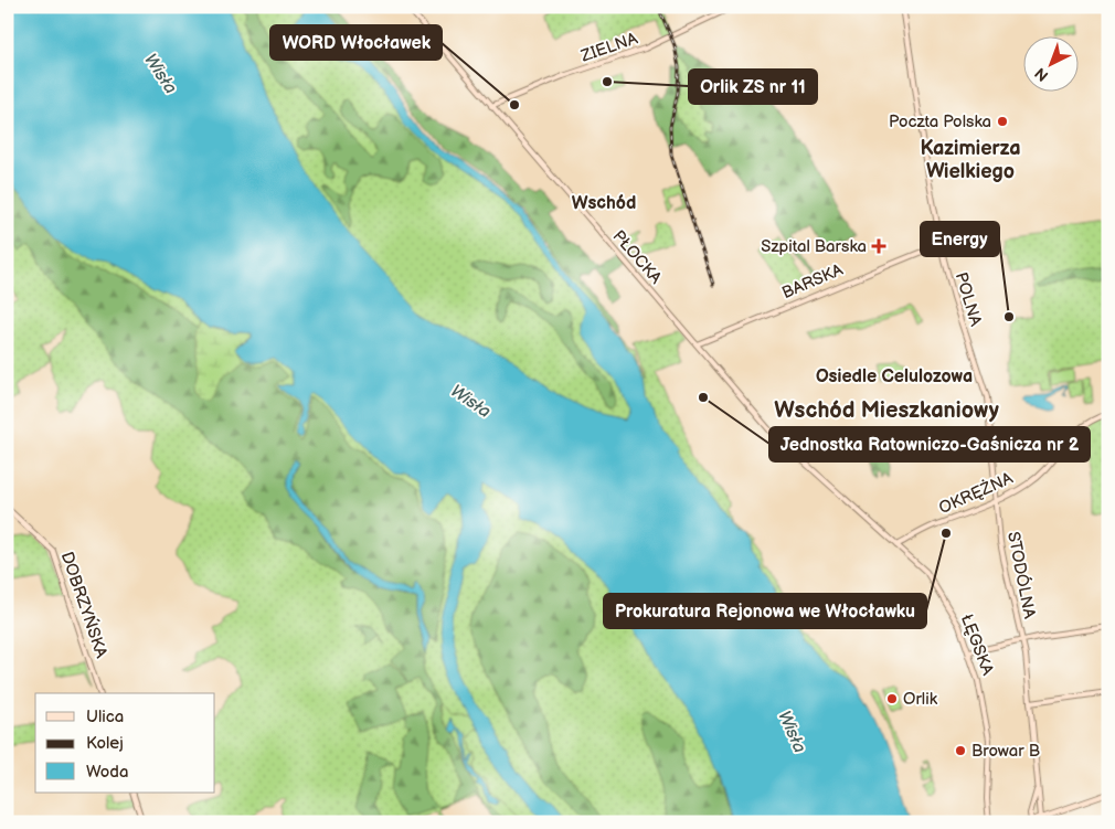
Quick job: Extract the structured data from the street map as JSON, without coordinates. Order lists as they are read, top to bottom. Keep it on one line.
{"streets":{"street":["ZIELNA","PŁOCKA","BARSKA","POLNA","OKRĘŻNA","STODÓLNA","DOBRZYŃSKA","ŁĘGSKA"]},"crossings":[["ZIELNA","PŁOCKA"],["PŁOCKA","BARSKA"],["PŁOCKA","ŁĘGSKA"],["BARSKA","POLNA"],["POLNA","STODÓLNA"],["OKRĘŻNA","STODÓLNA"],["OKRĘŻNA","ŁĘGSKA"]],"districts":["Kazimierza Wielkiego","Wschód","Osiedle Celulozowa","Wschód Mieszkaniowy"],"water":["Wisła"],"places":{"other":["Orlik ZS nr 11","WORD Włocławek","Poczta Polska","Energy","Jednostka Ratowniczo-Gaśnicza nr 2","Prokuratura Rejonowa we Włocławku","Orlik","Browar B"],"health":["Szpital Barska"]},"legend":["Ulica","Kolej","Woda"],"north":"bottom left"}
